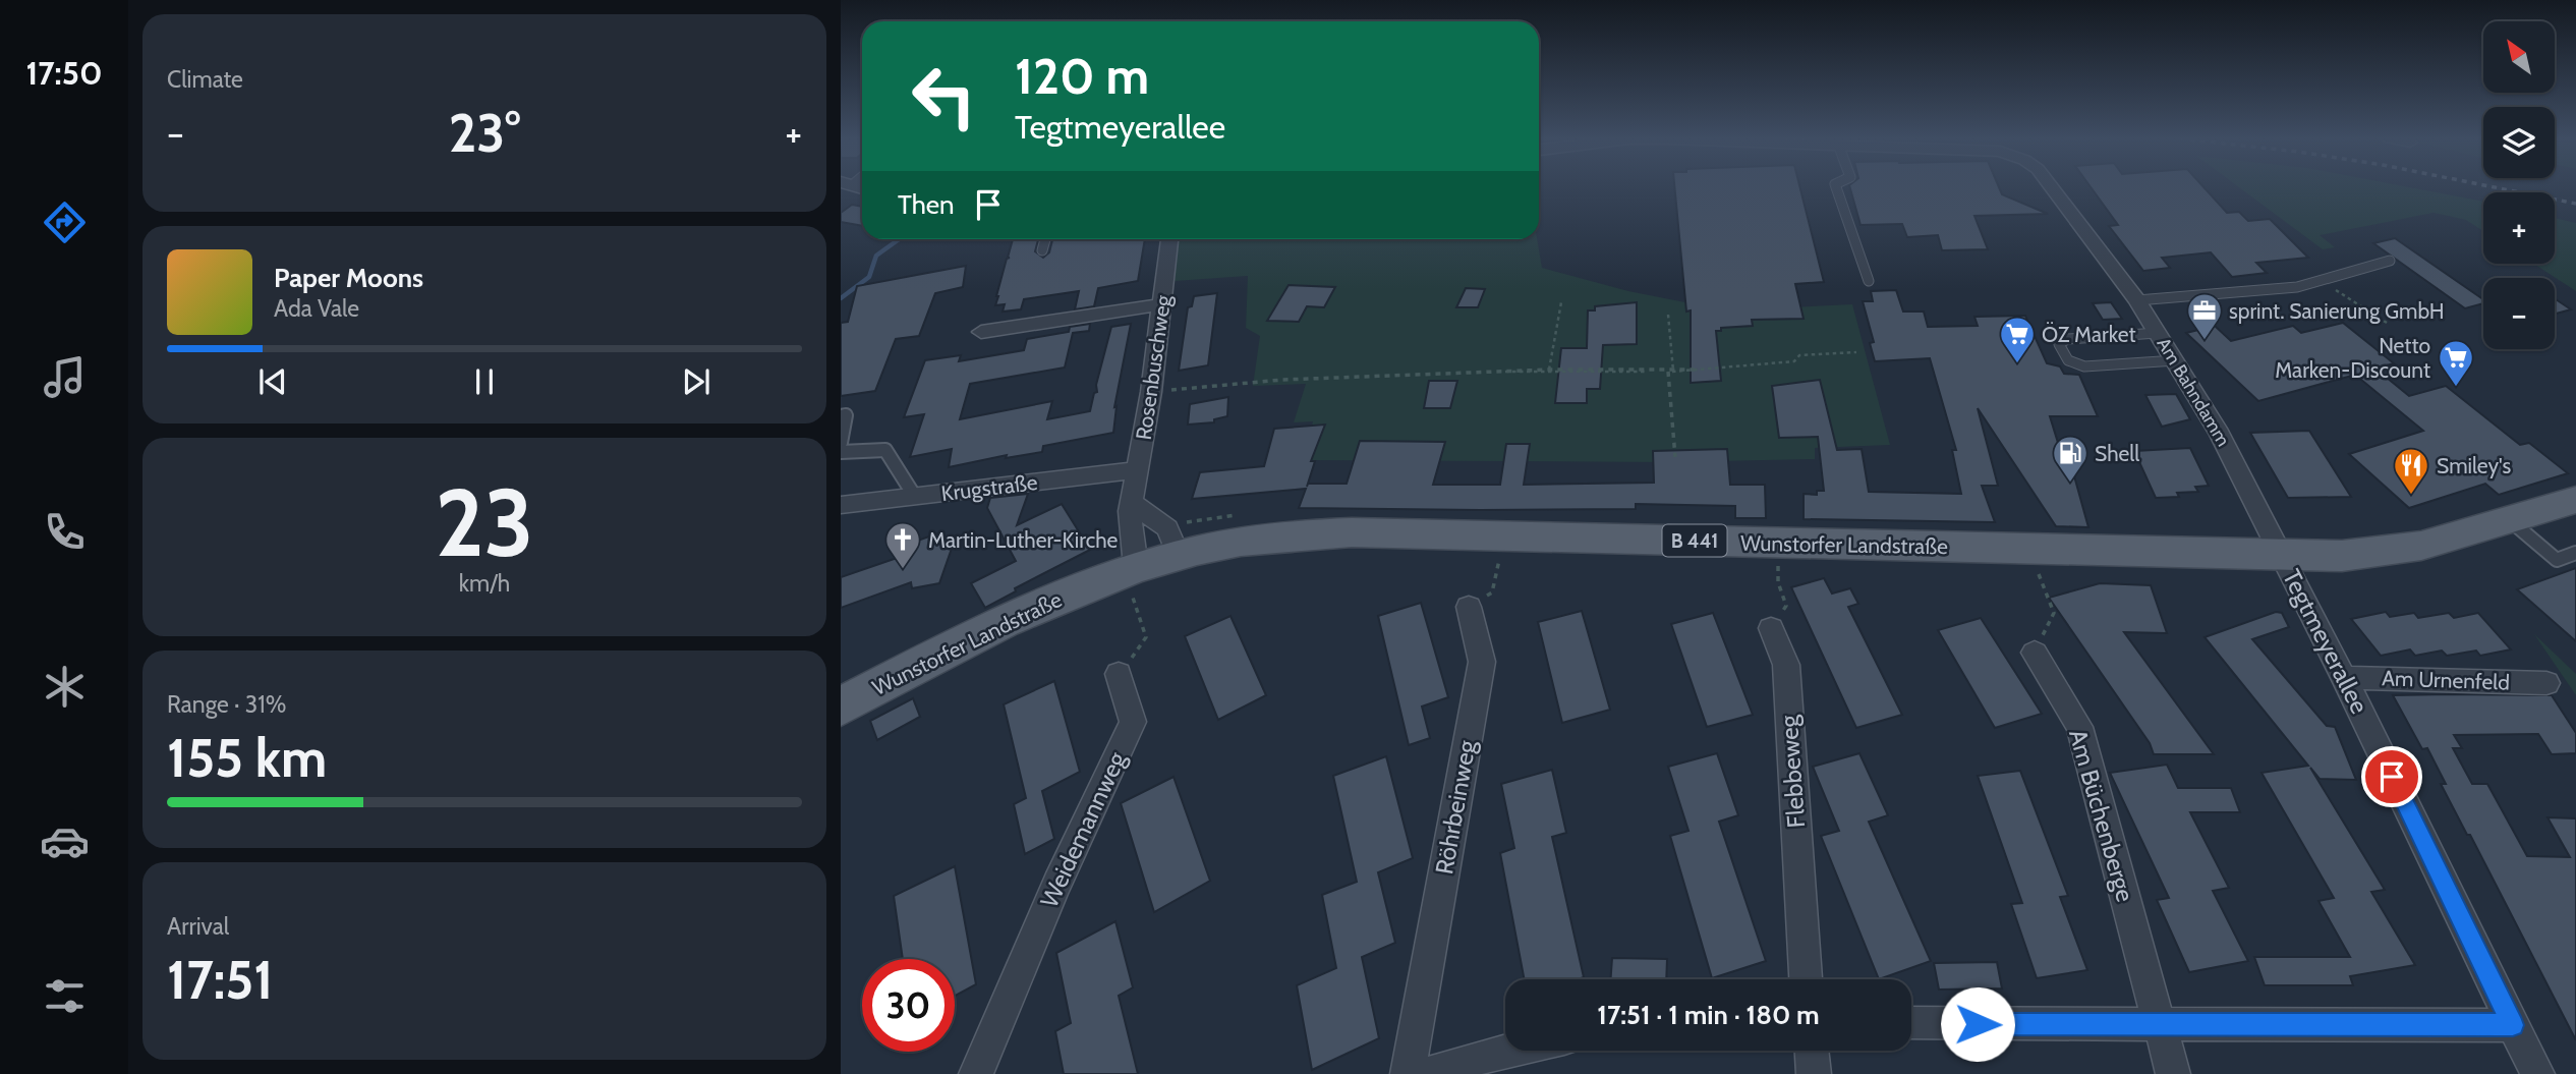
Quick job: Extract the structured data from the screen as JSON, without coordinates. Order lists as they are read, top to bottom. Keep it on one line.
{"streets":{"main road":["B 441","Wunstorfer Landstraße"],"street":["Rosenbuschweg","Am Bahndamm","Krugstraße","Tegtmeyerallee","Am Urnenfeld","Flebbeweg","Röhrbeinweg","Am Büchenberge","Weidemannweg"]},"crossings":[["Rosenbuschweg","Krugstraße"],["Rosenbuschweg","Wunstorfer Landstraße"],["Am Bahndamm","Wunstorfer Landstraße"],["Am Bahndamm","Tegtmeyerallee"],["Wunstorfer Landstraße","Tegtmeyerallee"],["Tegtmeyerallee","Am Urnenfeld"]],"places":{"office":["sprint. Sanierung GmbH"],"supermarket":["ÖZ Market","Netto Marken-Discount"],"fuel station":["Shell"],"restaurant":["Smiley's"],"church":["Martin-Luther-Kirche"]},"north":"top left","page":{"tabs":"17:50","tile":["Climate",["23","km/h"],["Range · 31%","155 km"],["Arrival","17:51"]],"map_buttons":["+","−"],"turn":["120 m","Tegtmeyerallee"],"heat":["−","23°","+"],"then":"Then","song":["Paper Moons","Ada Vale"],"limit":"30","trip":"17:51 · 1 min · 180 m"}}
